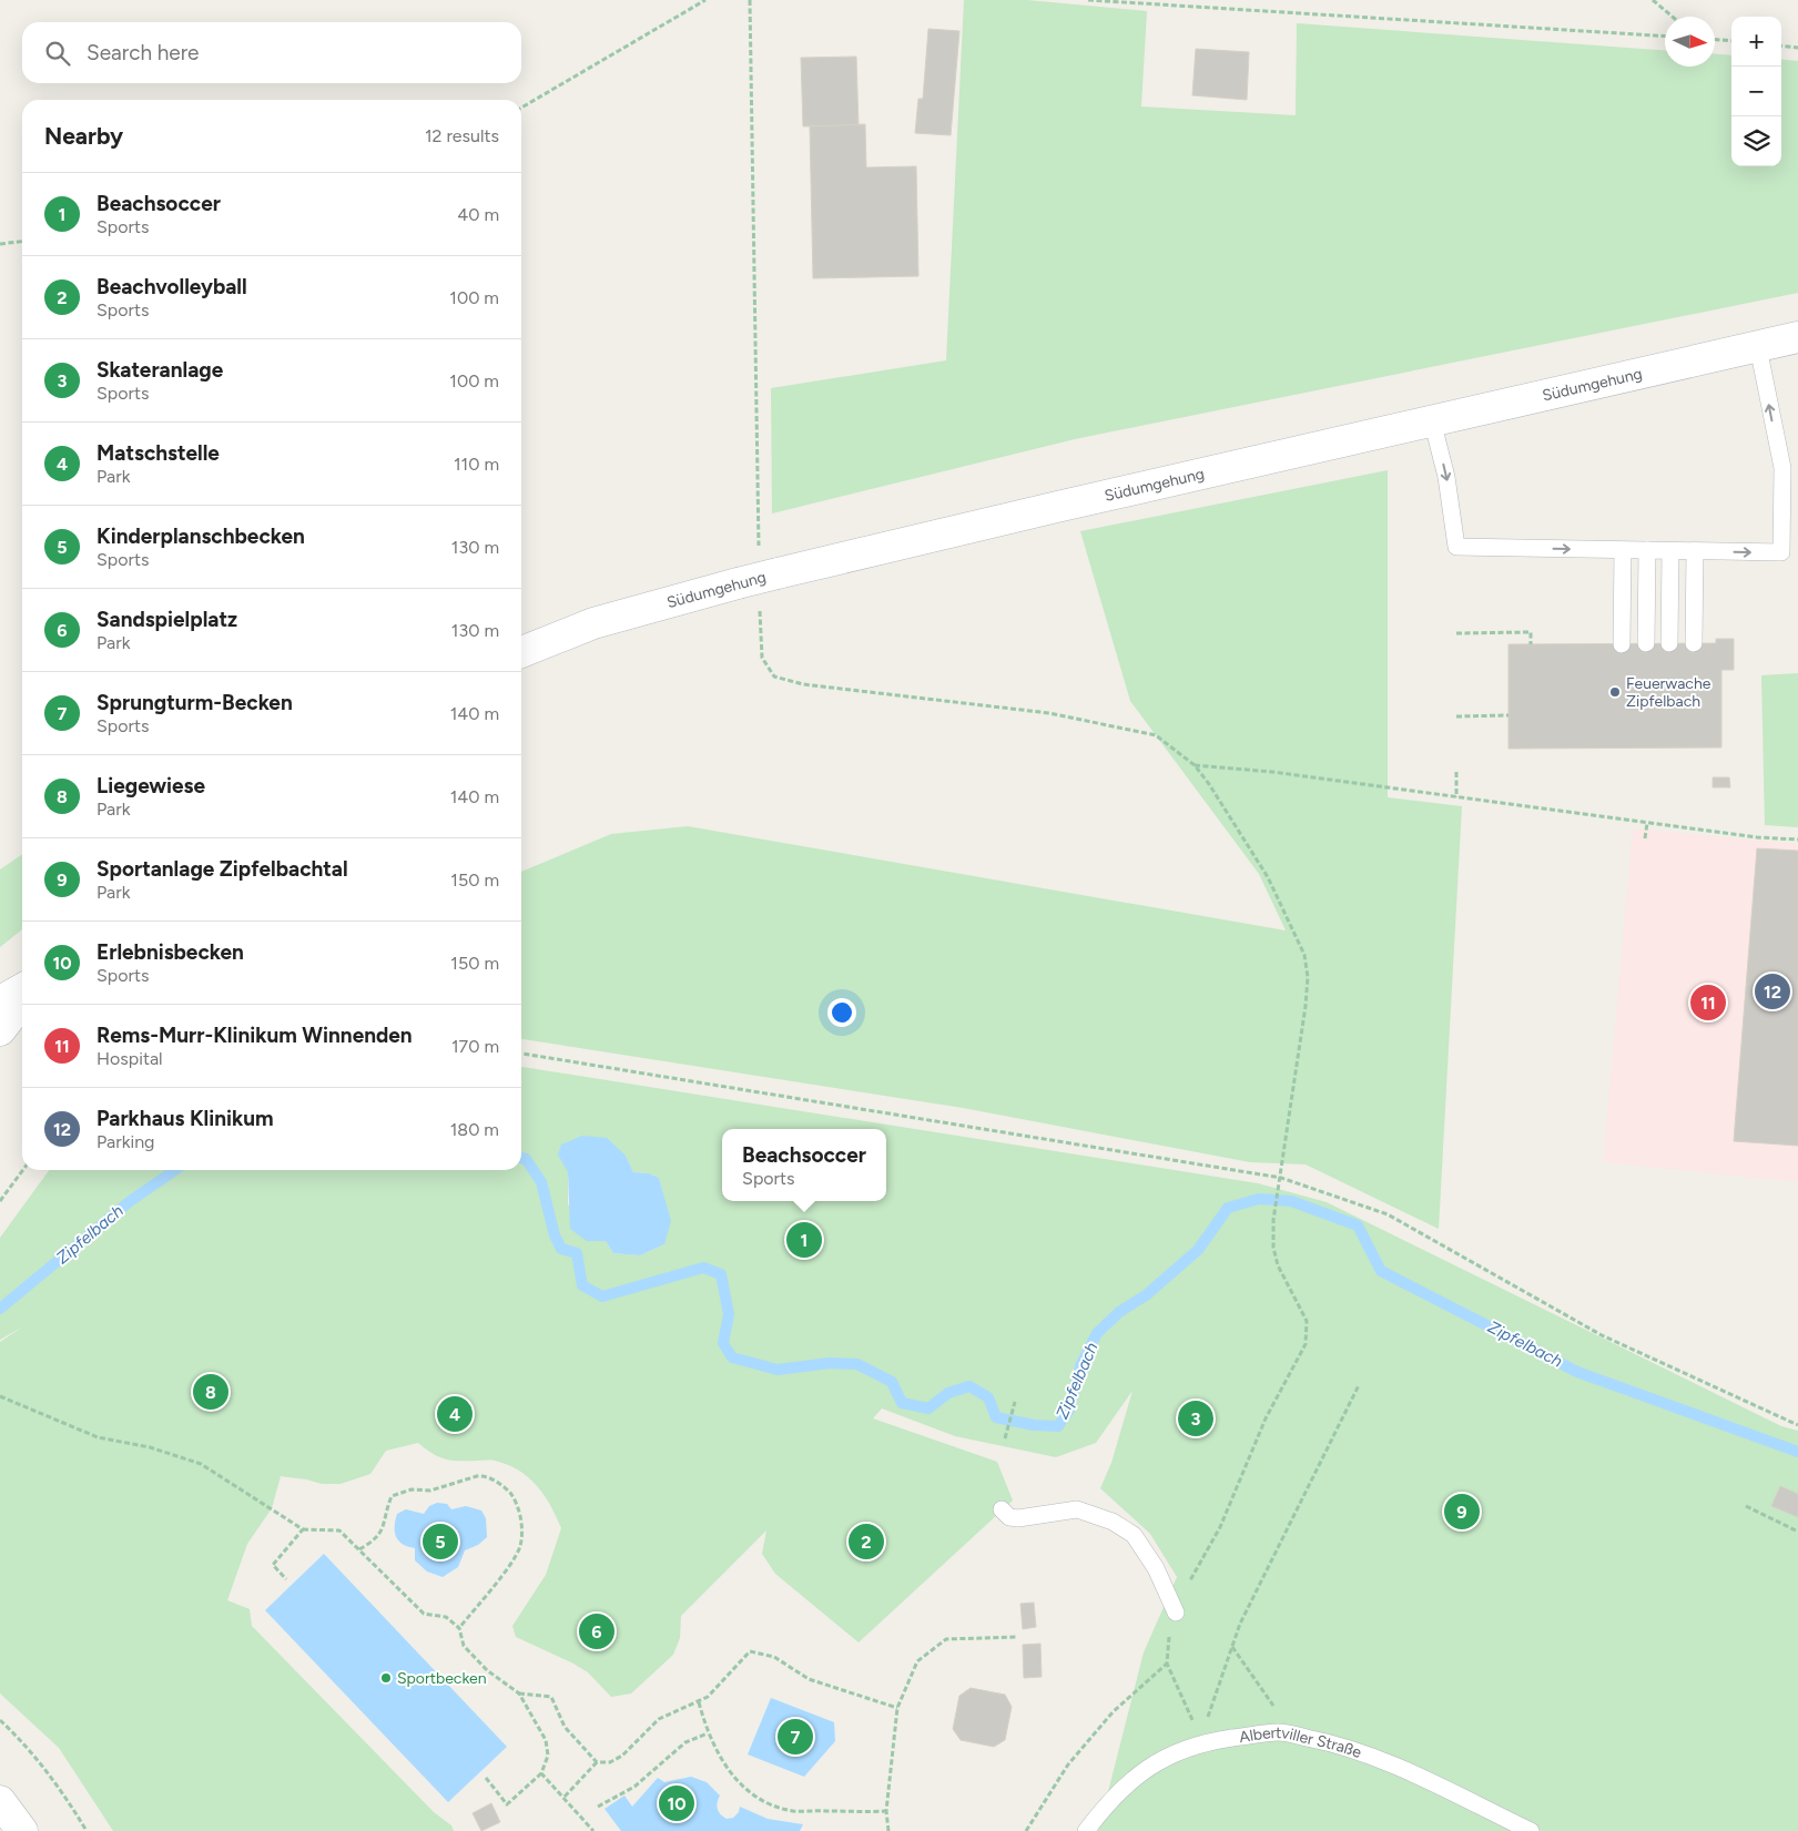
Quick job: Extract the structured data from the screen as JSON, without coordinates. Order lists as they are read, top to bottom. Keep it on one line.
{"streets":{"main road":["Südumgehung"],"lane":["Albertviller Straße"]},"water":["Zipfelbach"],"places":["Feuerwache Zipfelbach","Sportbecken"],"north":"right","page":{"map_buttons":["+","−"],"search":"Search here","heading":["Nearby","12 results"],"list":[{"mark":"1","name":"Beachsoccer","note":"Sports","value":"40 m"},{"mark":"2","name":"Beachvolleyball","note":"Sports","value":"100 m"},{"mark":"3","name":"Skateranlage","note":"Sports","value":"100 m"},{"mark":"4","name":"Matschstelle","note":"Park","value":"110 m"},{"mark":"5","name":"Kinderplanschbecken","note":"Sports","value":"130 m"},{"mark":"6","name":"Sandspielplatz","note":"Park","value":"130 m"},{"mark":"7","name":"Sprungturm-Becken","note":"Sports","value":"140 m"},{"mark":"8","name":"Liegewiese","note":"Park","value":"140 m"},{"mark":"9","name":"Sportanlage Zipfelbachtal","note":"Park","value":"150 m"},{"mark":"10","name":"Erlebnisbecken","note":"Sports","value":"150 m"},{"mark":"11","name":"Rems-Murr-Klinikum Winnenden","note":"Hospital","value":"170 m"},{"mark":"12","name":"Parkhaus Klinikum","note":"Parking","value":"180 m"}],"pins":["12","11","1","8","4","3","9","2","5","6","7","10"],"popup":["Beachsoccer","Sports"]}}
